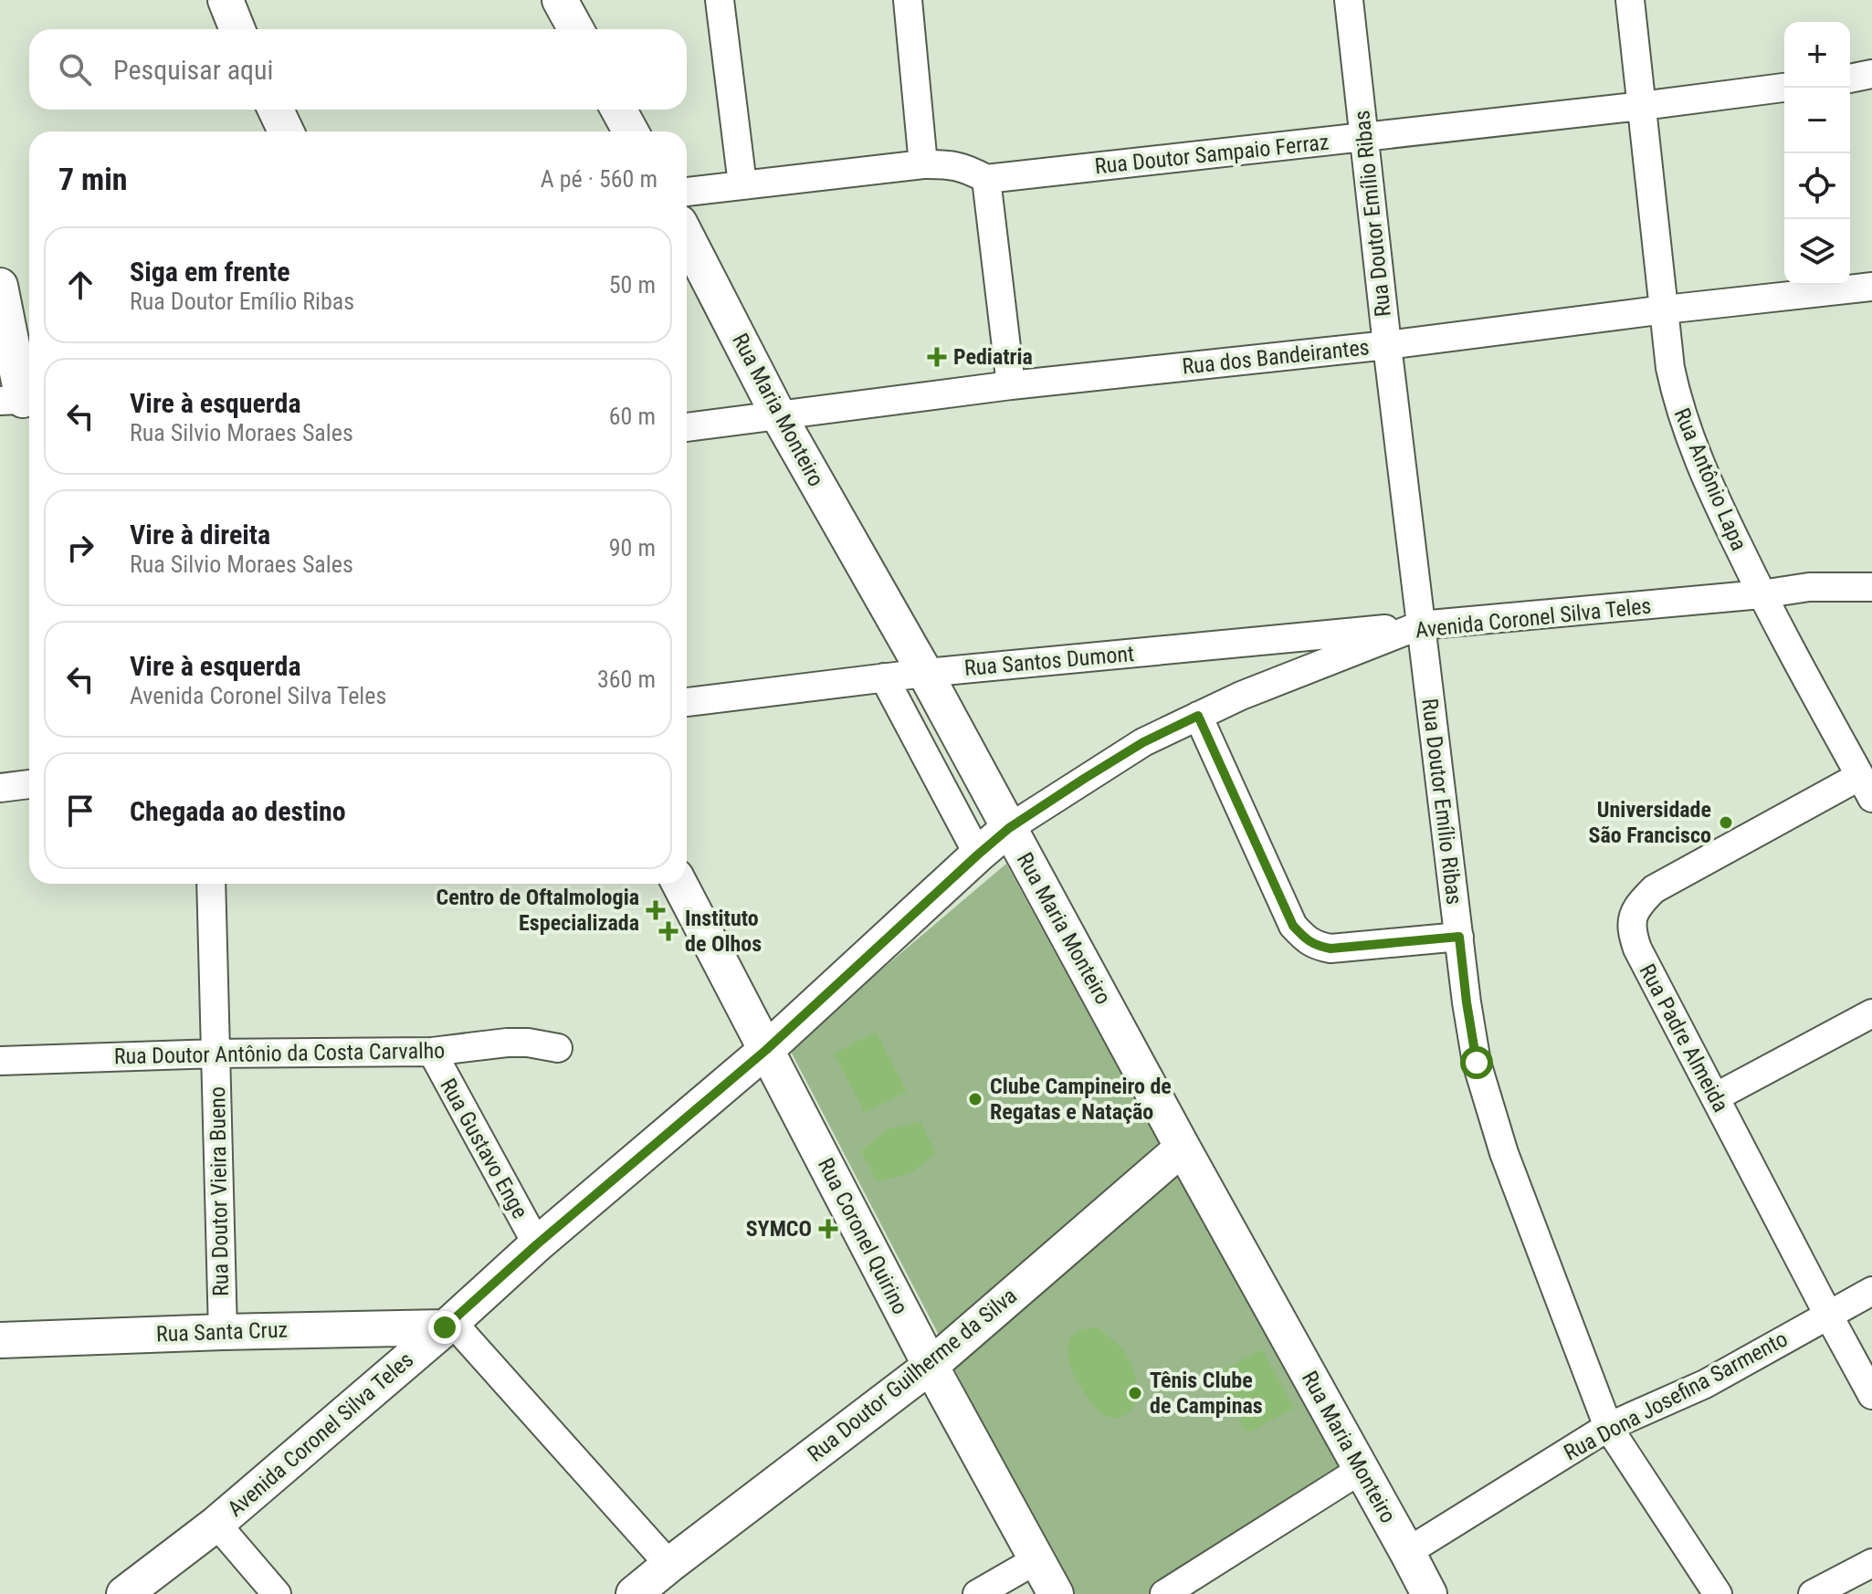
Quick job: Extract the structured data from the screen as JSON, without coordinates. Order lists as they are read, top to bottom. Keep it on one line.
{"streets":{"main road":["Rua Maria Monteiro","Avenida Coronel Silva Teles","Rua Coronel Quirino","Rua Santa Cruz","Rua Doutor Guilherme da Silva"],"street":["Rua Doutor Sampaio Ferraz","Rua Doutor Emílio Ribas","Rua dos Bandeirantes","Rua Antônio Lapa","Rua Santos Dumont","Rua Padre Almeida","Rua Doutor Antônio da Costa Carvalho","Rua Gustavo Enge","Rua Doutor Vieira Bueno","Rua Dona Josefina Sarmento"]},"crossings":[["Rua Doutor Sampaio Ferraz","Rua Doutor Emílio Ribas"],["Rua Doutor Sampaio Ferraz","Rua Antônio Lapa"],["Rua Doutor Emílio Ribas","Rua dos Bandeirantes"],["Rua Doutor Emílio Ribas","Avenida Coronel Silva Teles"],["Rua Doutor Emílio Ribas","Rua Santos Dumont"],["Rua Doutor Emílio Ribas","Rua Dona Josefina Sarmento"],["Rua dos Bandeirantes","Rua Maria Monteiro"],["Rua dos Bandeirantes","Rua Antônio Lapa"],["Rua Maria Monteiro","Avenida Coronel Silva Teles"],["Rua Maria Monteiro","Rua Santos Dumont"],["Rua Maria Monteiro","Rua Doutor Guilherme da Silva"],["Rua Maria Monteiro","Rua Dona Josefina Sarmento"],["Rua Antônio Lapa","Avenida Coronel Silva Teles"],["Rua Antônio Lapa","Rua Padre Almeida"],["Avenida Coronel Silva Teles","Rua Santos Dumont"],["Avenida Coronel Silva Teles","Rua Gustavo Enge"],["Avenida Coronel Silva Teles","Rua Coronel Quirino"],["Avenida Coronel Silva Teles","Rua Santa Cruz"],["Rua Padre Almeida","Rua Dona Josefina Sarmento"],["Rua Doutor Antônio da Costa Carvalho","Rua Gustavo Enge"],["Rua Doutor Antônio da Costa Carvalho","Rua Doutor Vieira Bueno"],["Rua Doutor Vieira Bueno","Rua Santa Cruz"],["Rua Coronel Quirino","Rua Doutor Guilherme da Silva"]],"places":{"health":["Pediatria","Centro de Oftalmologia Especializada","Instituto de Olhos","SYMCO"],"other":["Universidade São Francisco","Clube Campineiro de Regatas e Natação","Tênis Clube de Campinas"]},"page":{"map_buttons":["+","−"],"search":"Pesquisar aqui","heading":["7 min","A pé · 560 m"],"list":[["Siga em frente","Rua Doutor Emílio Ribas","50 m"],["Vire à esquerda","Rua Silvio Moraes Sales","60 m"],["Vire à direita","Rua Silvio Moraes Sales","90 m"],["Vire à esquerda","Avenida Coronel Silva Teles","360 m"],"Chegada ao destino"]}}
